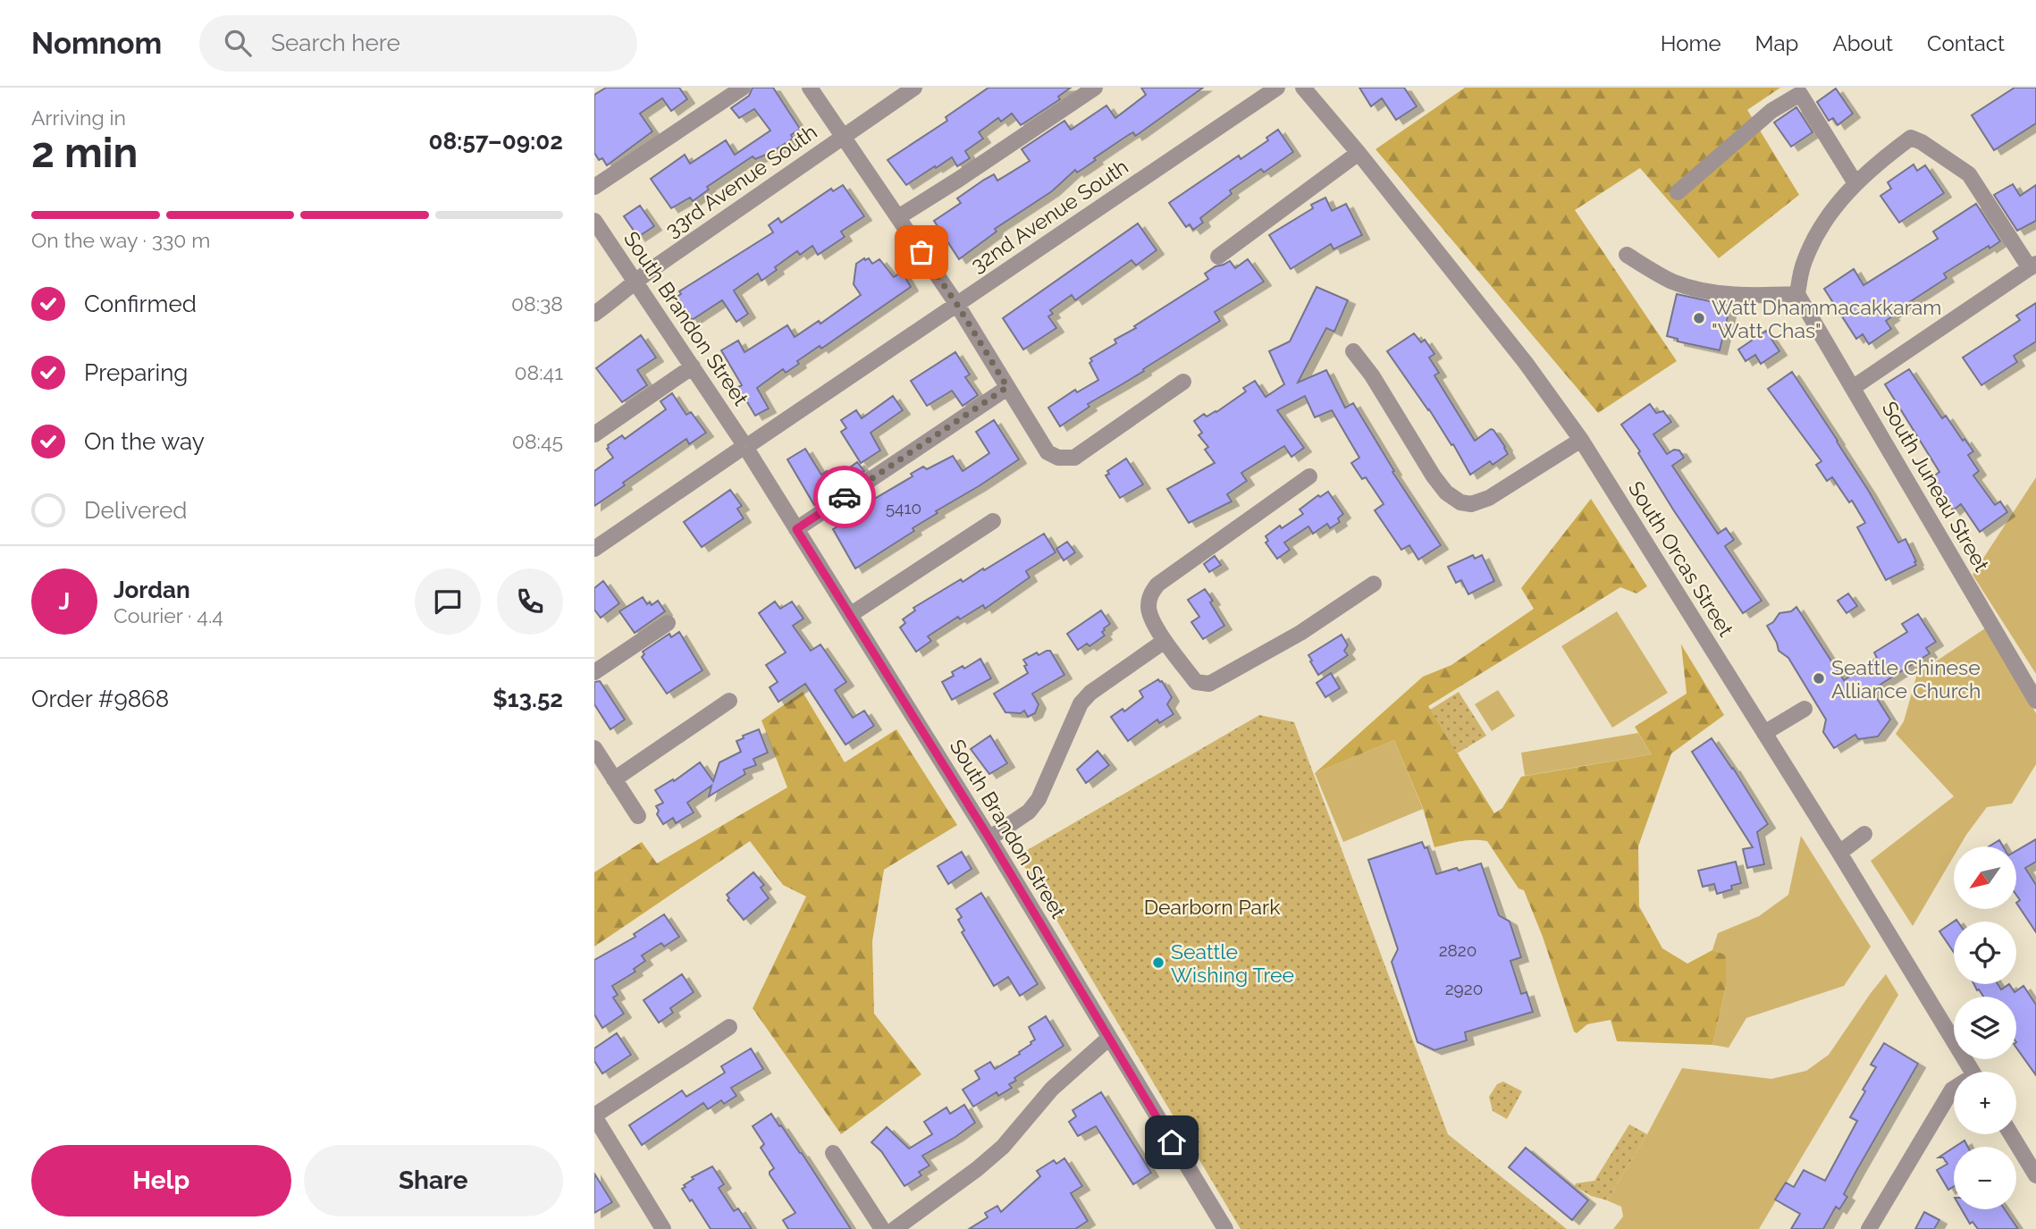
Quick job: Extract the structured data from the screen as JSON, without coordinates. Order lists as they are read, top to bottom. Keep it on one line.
{"streets":{"street":["33rd Avenue South","32nd Avenue South","South Brandon Street","South Juneau Street","South Orcas Street"]},"crossings":[["33rd Avenue South","South Brandon Street"],["32nd Avenue South","South Brandon Street"]],"parks":["Dearborn Park"],"places":["Watt Dhammacakkaram \"Watt Chas\"","Seattle Chinese Alliance Church","Seattle Wishing Tree"],"house_numbers":["5410","2820","2920"],"north":"bottom left","page":{"header":"Nomnom","search":"Search here","nav":["Home","Map","About","Contact"],"heading":["2 min","Arriving in","08:57–09:02"],"panel":["Jordan","Courier · 4.4","Order #9868","$13.52"],"bar":"On the way · 330 m","list":[["Confirmed","08:38"],["Preparing","08:41"],["On the way","08:45"],"Delivered"],"round":"J","map_buttons":["+","−"],"buttons":["Help","Share"]}}
